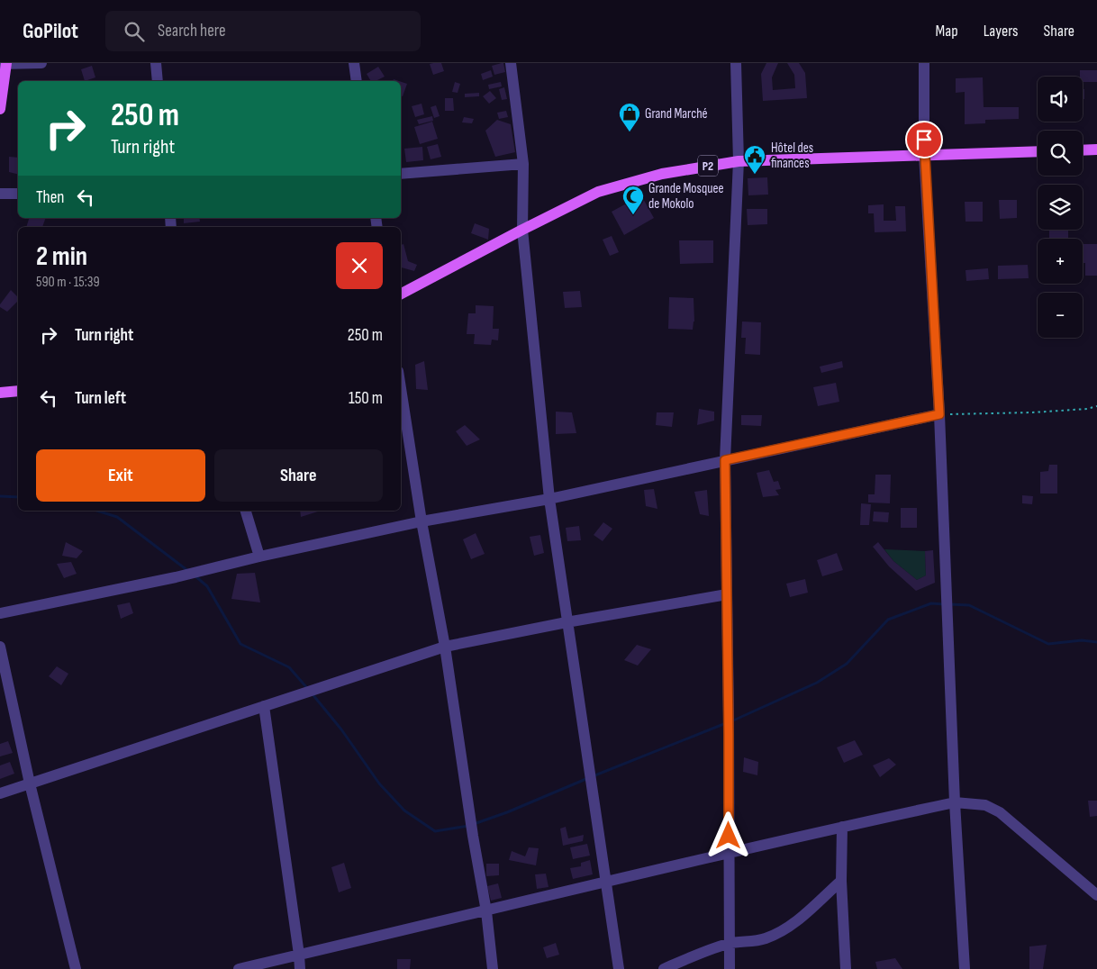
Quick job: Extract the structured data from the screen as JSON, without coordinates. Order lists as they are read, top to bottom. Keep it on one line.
{"streets":{"main road":["P2"]},"places":{"shop":["Grand Marché"],"public building":["Hôtel des finances"],"mosque":["Grande Mosquee de Mokolo"]},"page":{"header":"GoPilot","search":"Search here","nav":["Map","Layers","Share"],"map_buttons":["+","−"],"turn":["250 m","Turn right"],"then":"Then","heading":["2 min","590 m · 15:39"],"list":[{"name":"Turn right","value":"250 m"},{"name":"Turn left","value":"150 m"}],"buttons":["Exit","Share"]}}
